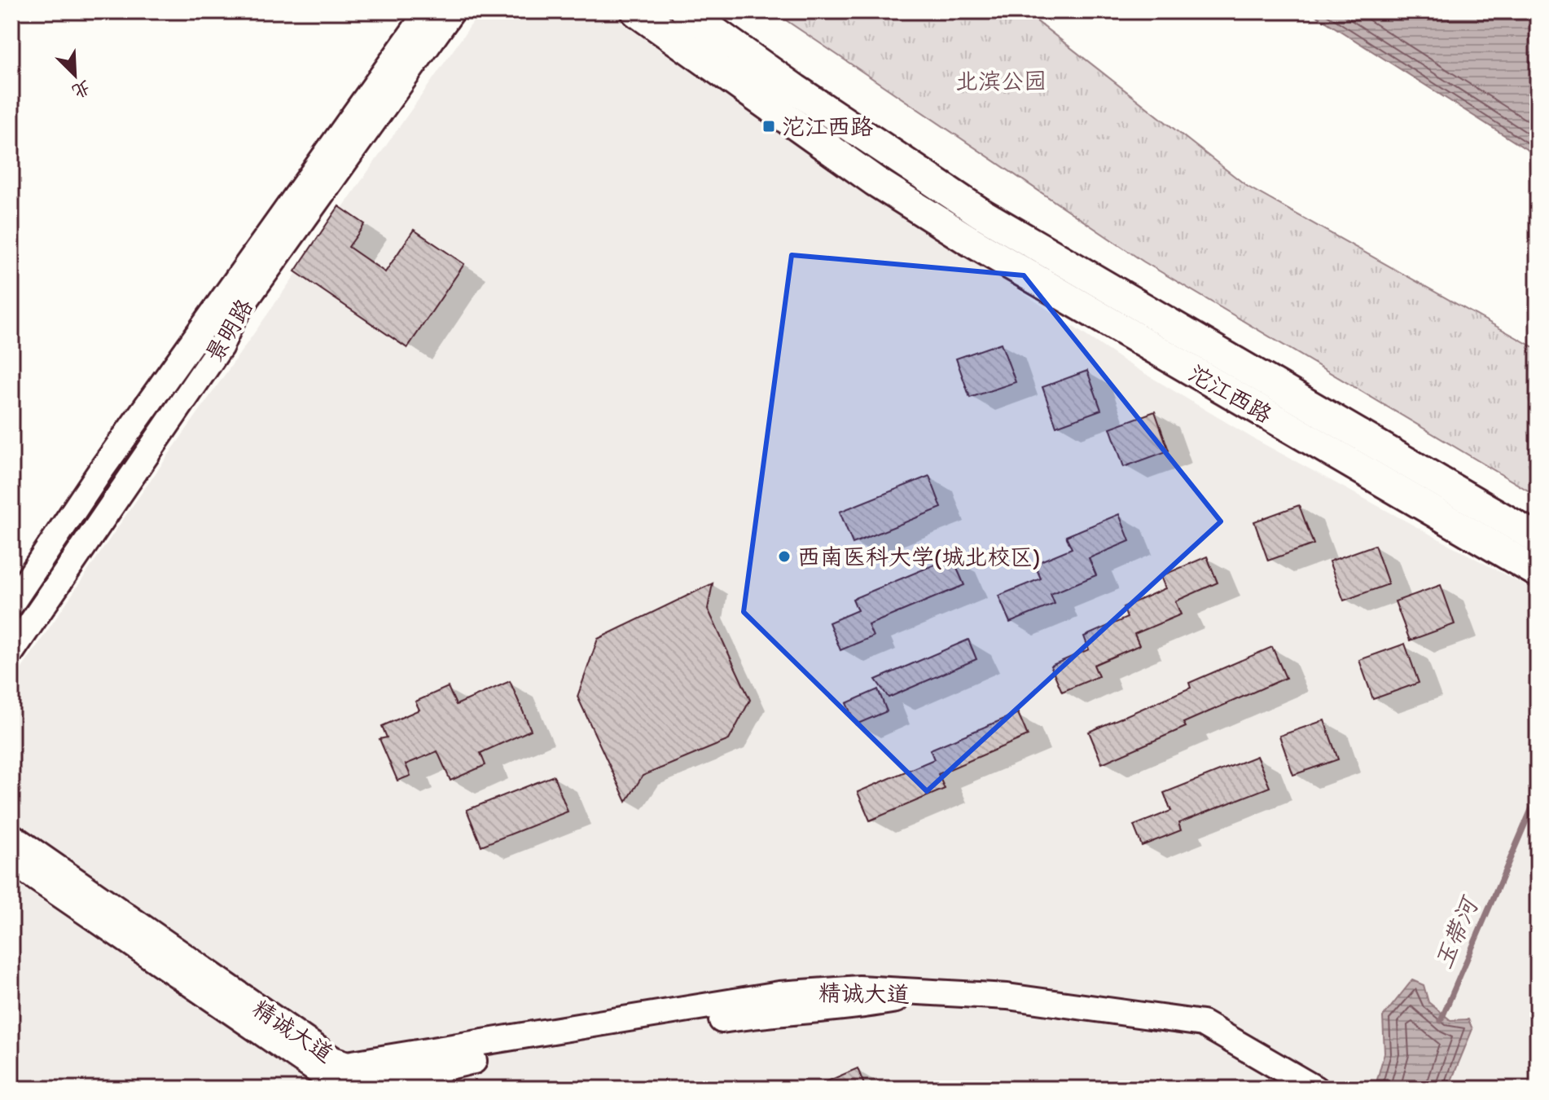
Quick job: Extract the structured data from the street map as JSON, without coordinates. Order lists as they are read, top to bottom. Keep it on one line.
{"streets":{"main road":["沱江西路"],"street":["景明路","精诚大道"]},"water":["玉带河"],"parks":["北滨公园"],"places":{"transit":["沱江西路"],"other":["西南医科大学(城北校区)"]},"north":"bottom right"}
